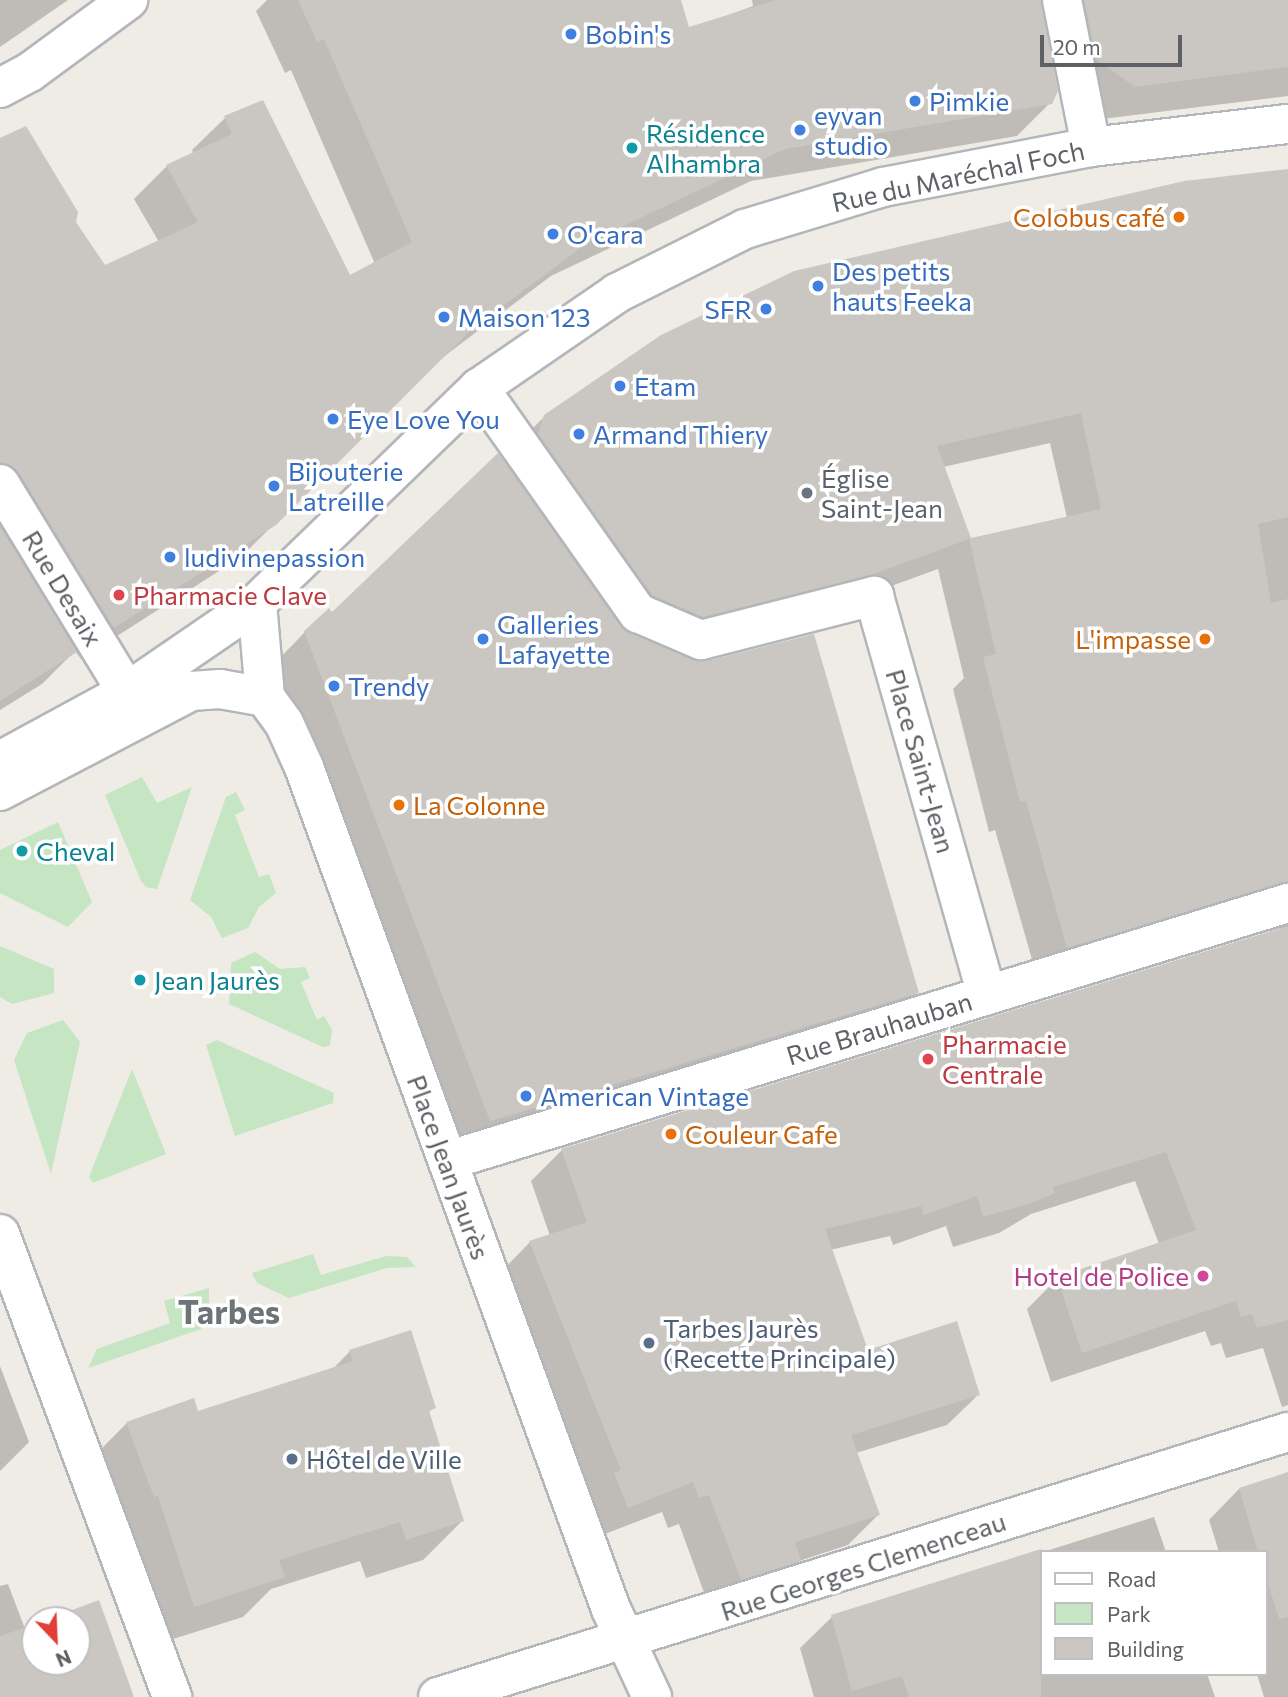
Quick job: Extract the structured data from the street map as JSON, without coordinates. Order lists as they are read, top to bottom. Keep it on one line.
{"streets":{"street":["Rue du Maréchal Foch","Rue Desaix","Place Saint-Jean","Rue Brauhauban","Place Jean Jaurès","Rue Georges Clemenceau"]},"crossings":[["Rue du Maréchal Foch","Rue Desaix"],["Rue du Maréchal Foch","Place Saint-Jean"],["Place Saint-Jean","Rue Brauhauban"],["Place Jean Jaurès","Rue Georges Clemenceau"]],"districts":["Tarbes"],"places":["Bobin's","Pimkie","eyvan studio","Résidence Alhambra","Colobus café","O'cara","Des petits hauts Feeka","SFR","Maison 123","Etam","Eye Love You","Armand Thiery","Bijouterie Latreille","Église Saint-Jean","ludivinepassion","Pharmacie Clave","Galleries Lafayette","L'impasse","Trendy","La Colonne","Cheval","Jean Jaurès","Pharmacie Centrale","American Vintage","Couleur Cafe","Hotel de Police","Tarbes Jaurès (Recette Principale)","Hôtel de Ville"],"legend":["Road","Park","Building"],"scale_bar":"20 m","north":"bottom right"}
